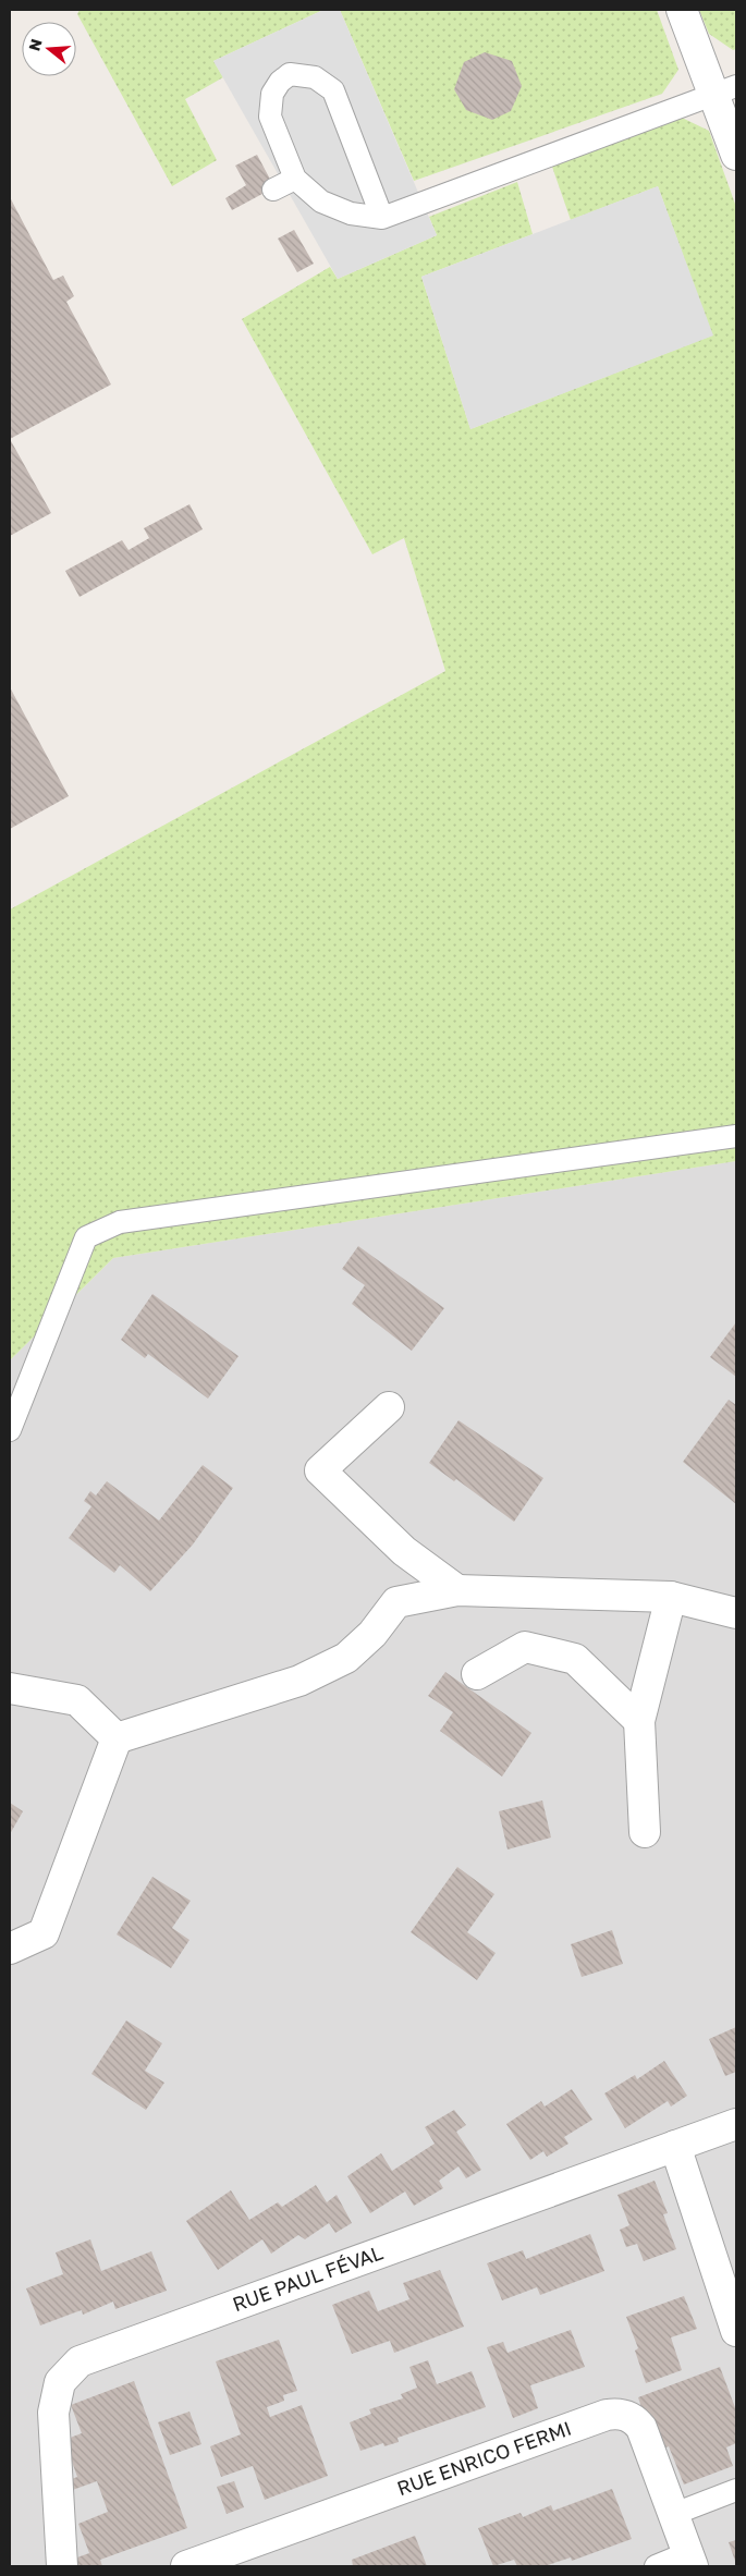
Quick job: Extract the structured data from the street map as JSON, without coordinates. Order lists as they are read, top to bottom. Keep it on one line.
{"streets":{"street":["RUE PAUL FÉVAL","RUE ENRICO FERMI"]},"north":"left"}
